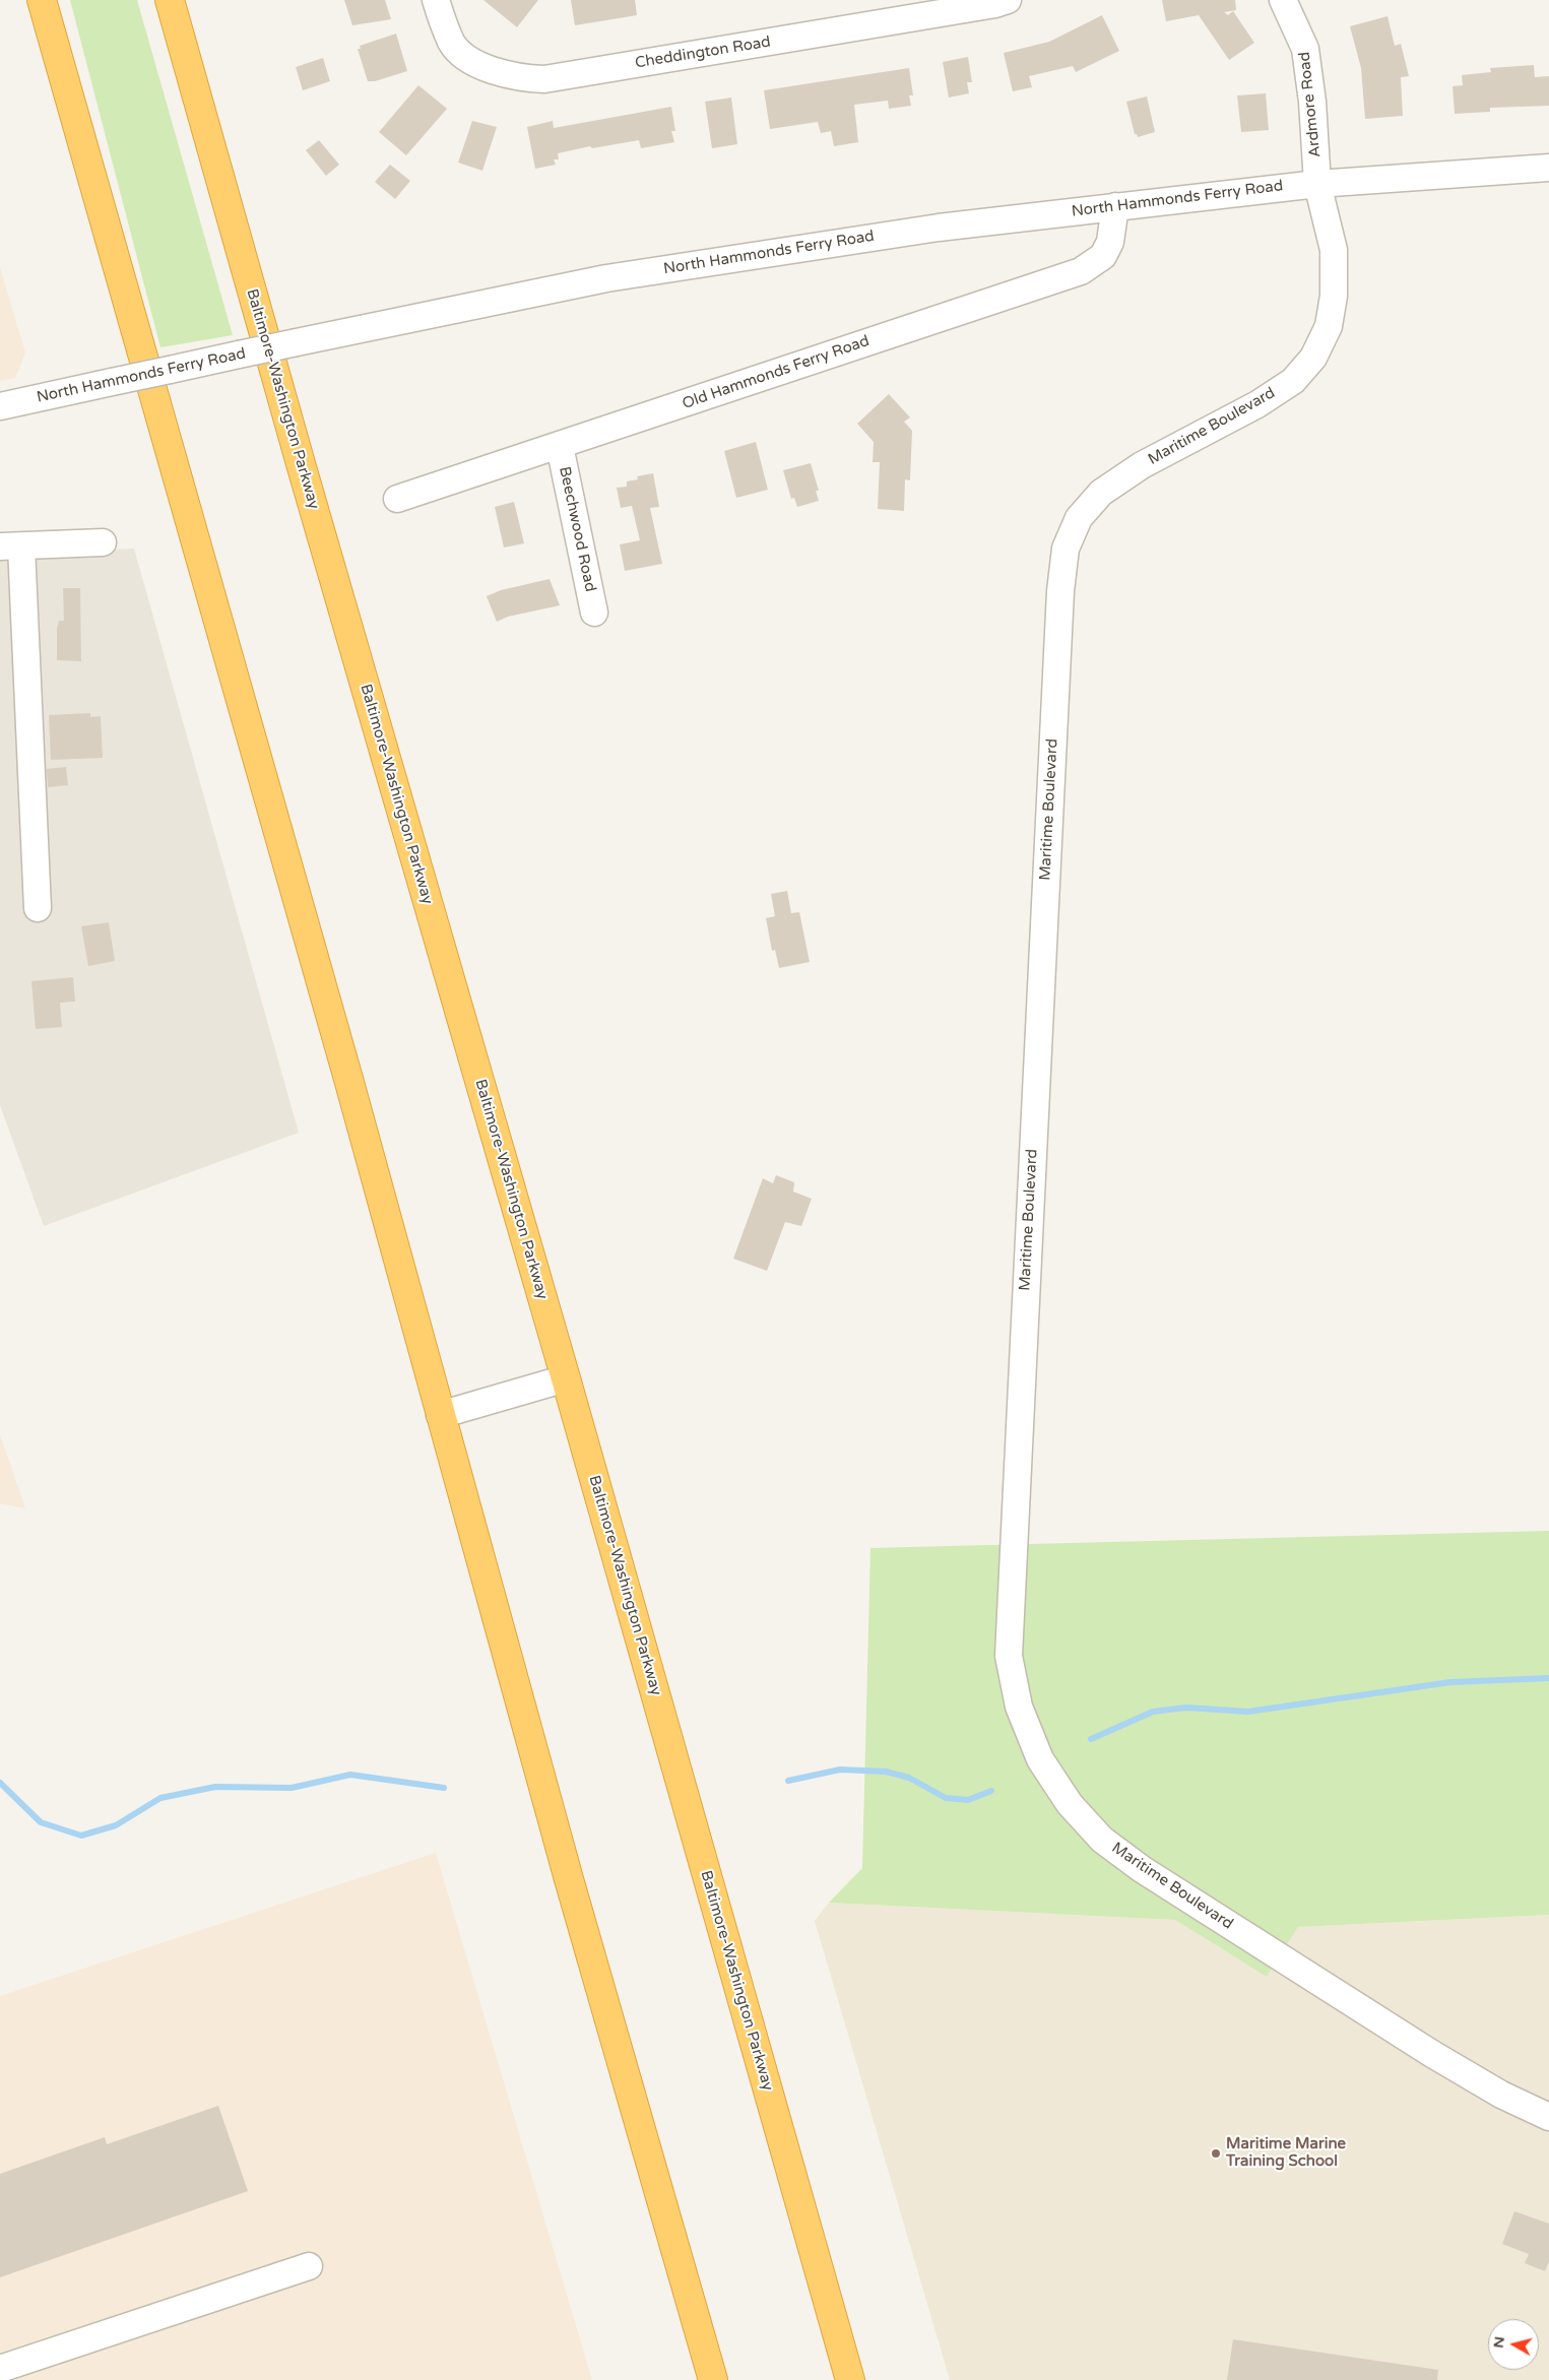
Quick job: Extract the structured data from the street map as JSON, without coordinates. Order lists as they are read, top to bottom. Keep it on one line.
{"streets":{"highway":["Baltimore-Washington Parkway"],"street":["Cheddington Road","Ardmore Road","North Hammonds Ferry Road","Old Hammonds Ferry Road","Maritime Boulevard","Beechwood Road"]},"crossings":[["Ardmore Road","North Hammonds Ferry Road"],["Ardmore Road","Maritime Boulevard"],["North Hammonds Ferry Road","Old Hammonds Ferry Road"],["North Hammonds Ferry Road","Maritime Boulevard"],["Old Hammonds Ferry Road","Beechwood Road"]],"places":["Maritime Marine Training School"],"north":"left"}
